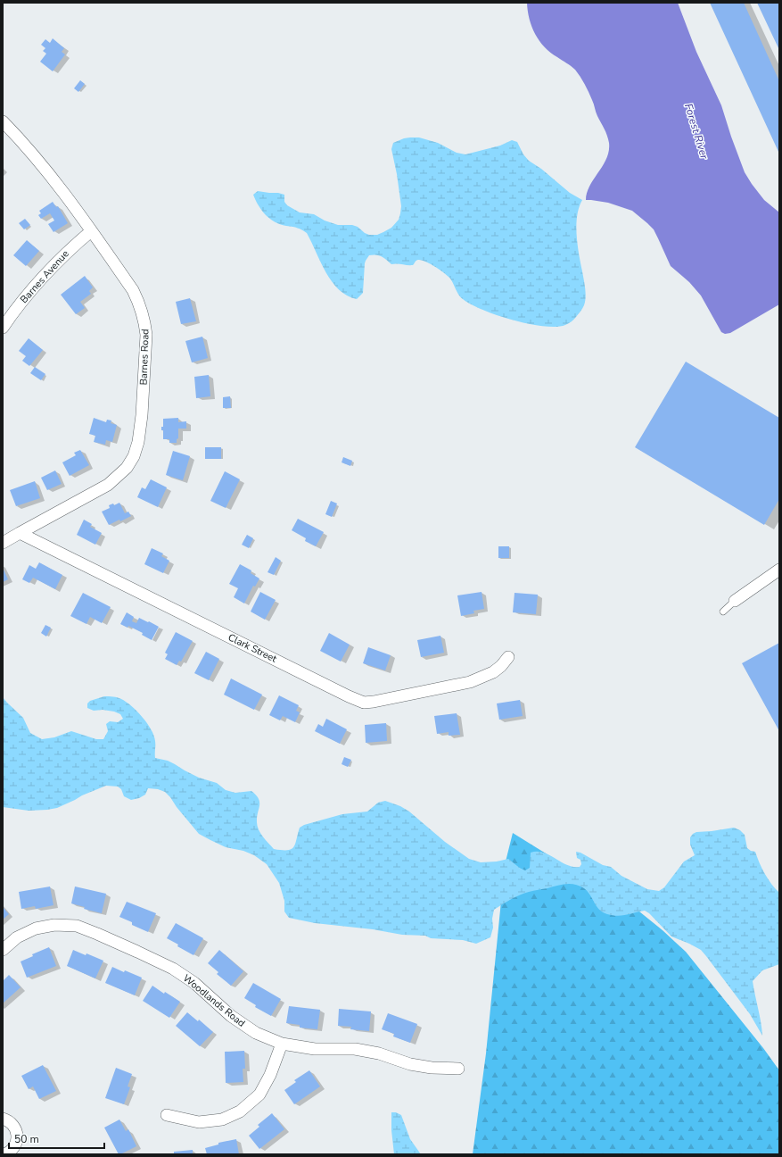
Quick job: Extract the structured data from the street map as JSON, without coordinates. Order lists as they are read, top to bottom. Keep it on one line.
{"streets":{"street":["Barnes Avenue","Barnes Road","Clark Street","Woodlands Road"]},"crossings":[["Barnes Avenue","Barnes Road"],["Barnes Road","Clark Street"]],"water":["Forest River"],"scale_bar":"50 m"}
